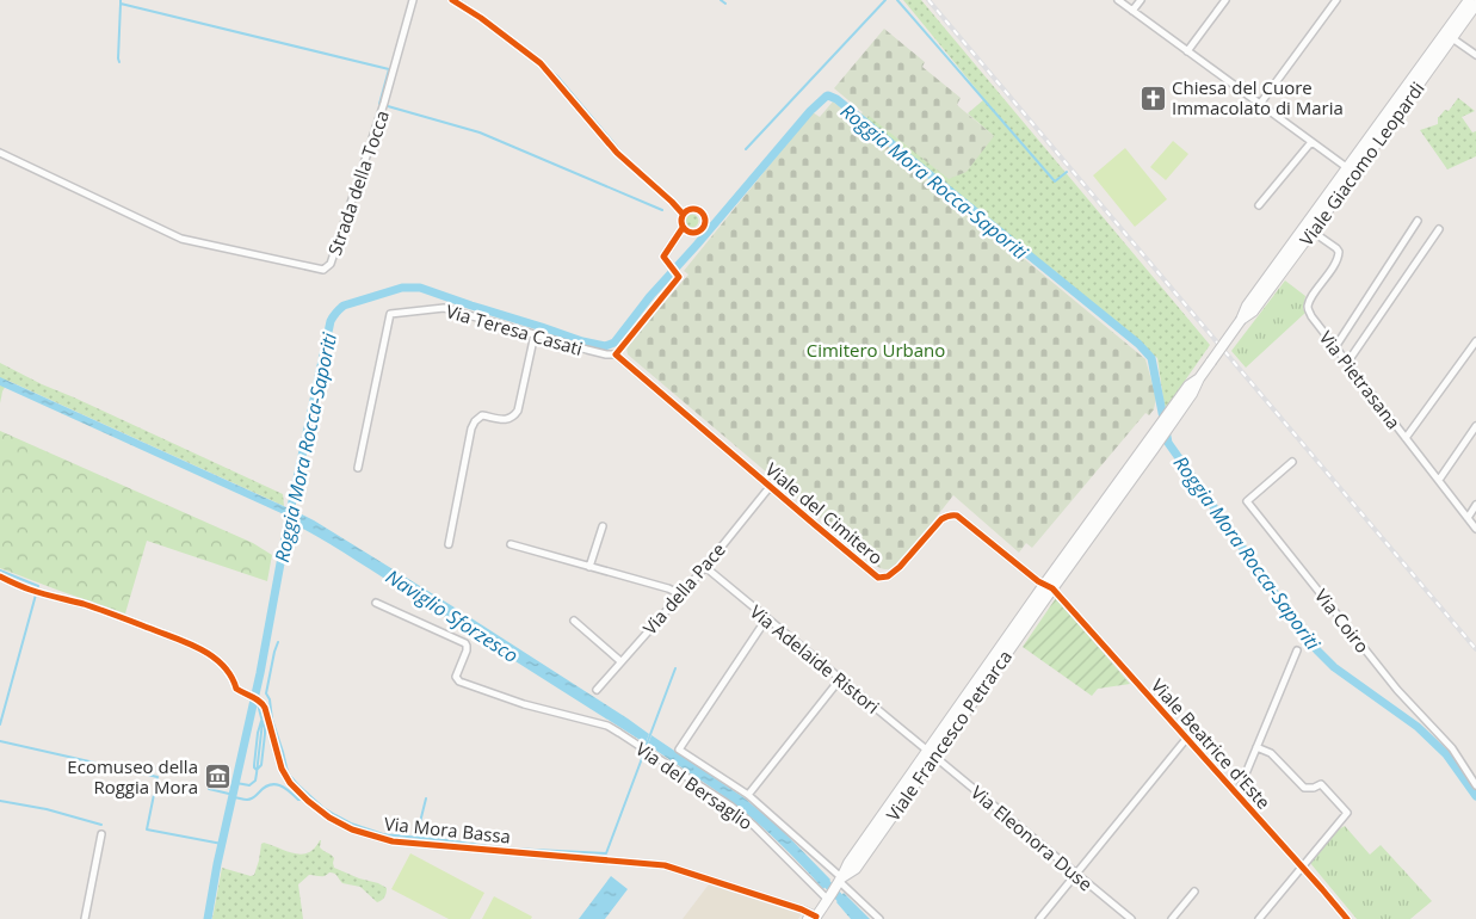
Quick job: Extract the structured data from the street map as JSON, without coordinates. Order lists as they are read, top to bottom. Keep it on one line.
{"streets":{"main road":["Viale Giacomo Leopardi","Viale Francesco Petrarca"],"street":["Strada della Tocca","Via Teresa Casati","Via Pietrasana","Viale del Cimitero","Via della Pace","Via Coiro","Via Adelaide Ristori","Viale Beatrice d'Este","Via del Bersaglio","Via Mora Bassa","Via Eleonora Duse"]},"crossings":[["Viale Giacomo Leopardi","Via Pietrasana"],["Viale Giacomo Leopardi","Viale del Cimitero"],["Viale Giacomo Leopardi","Viale Francesco Petrarca"],["Viale Giacomo Leopardi","Viale Beatrice d'Este"],["Via Teresa Casati","Viale del Cimitero"],["Viale del Cimitero","Via della Pace"],["Viale del Cimitero","Viale Francesco Petrarca"],["Viale del Cimitero","Viale Beatrice d'Este"],["Via della Pace","Via Adelaide Ristori"],["Via Adelaide Ristori","Viale Francesco Petrarca"],["Via Adelaide Ristori","Via Eleonora Duse"],["Viale Francesco Petrarca","Viale Beatrice d'Este"],["Viale Francesco Petrarca","Via del Bersaglio"],["Viale Francesco Petrarca","Via Mora Bassa"],["Viale Francesco Petrarca","Via Eleonora Duse"]],"water":["Roggia Mora Rocca-Saporiti","Naviglio Sforzesco"],"parks":["Cimitero Urbano"],"places":{"church":["Chiesa del Cuore Immacolato di Maria"],"museum":["Ecomuseo della Roggia Mora"]}}
